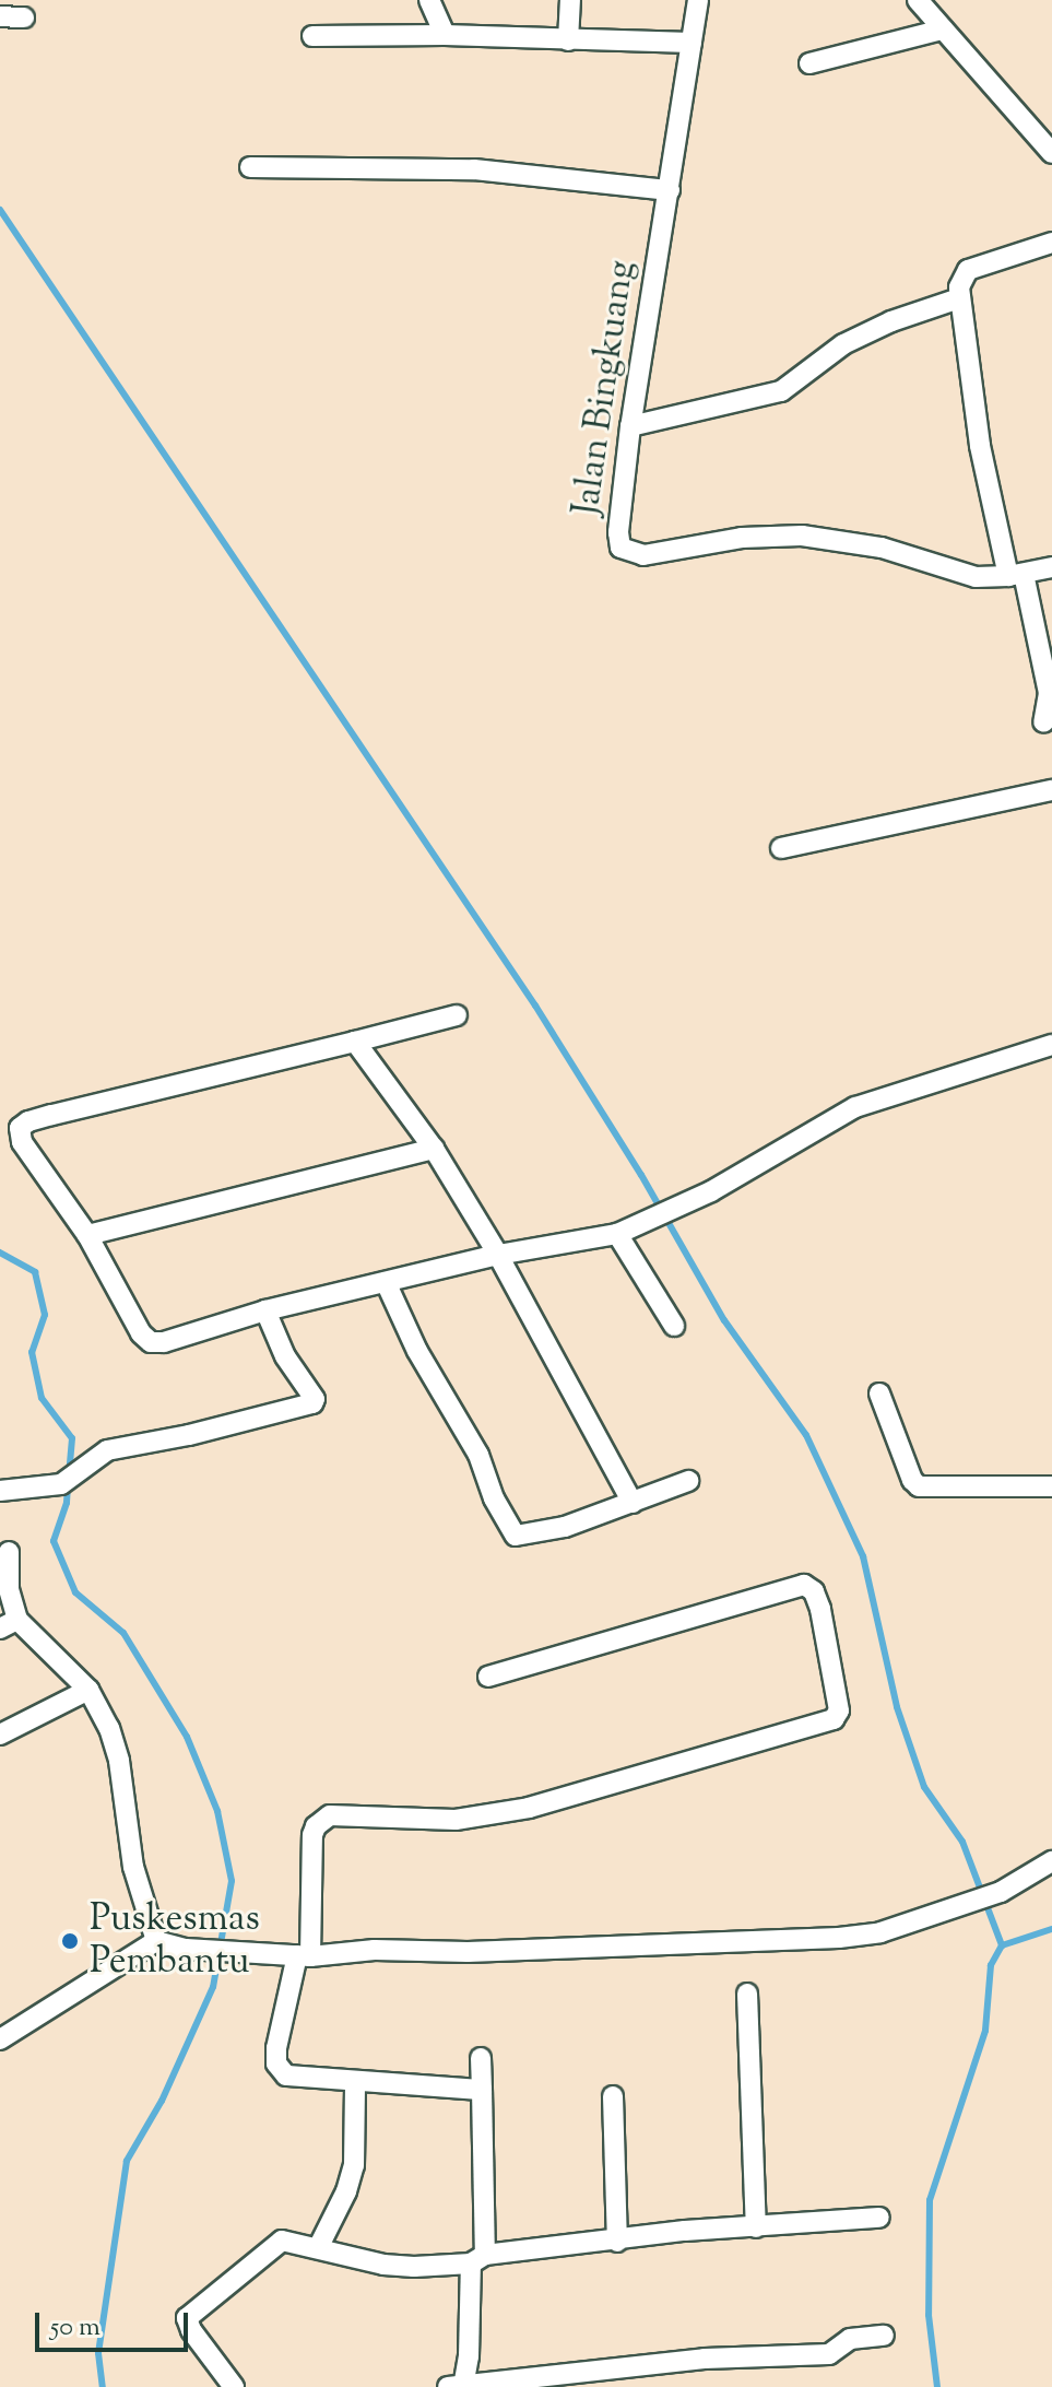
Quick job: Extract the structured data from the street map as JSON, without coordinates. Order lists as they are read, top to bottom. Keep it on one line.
{"streets":{"street":["Jalan Bingkuang"]},"places":["Puskesmas Pembantu"],"scale_bar":"50 m"}
